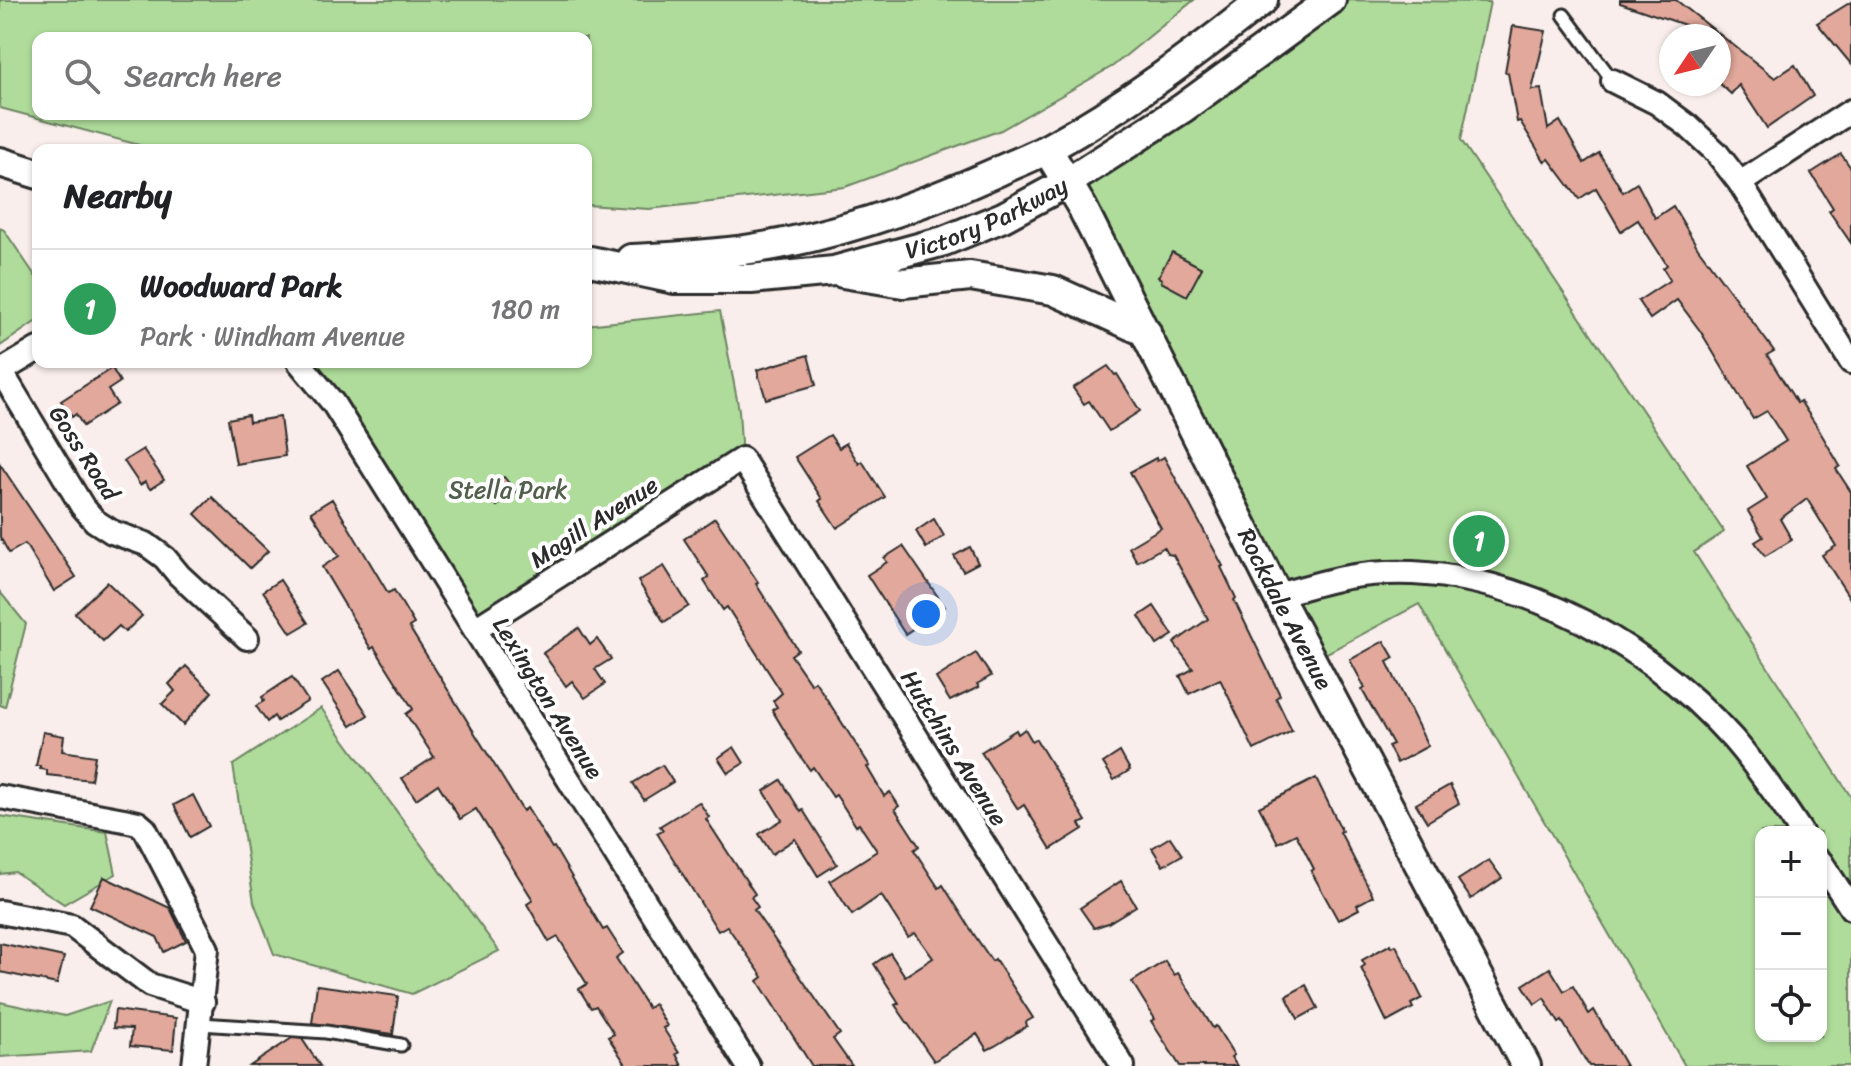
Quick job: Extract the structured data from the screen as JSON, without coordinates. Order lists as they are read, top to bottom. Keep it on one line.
{"streets":{"street":["Victory Parkway","Goss Road","Magill Avenue","Rockdale Avenue","Lexington Avenue","Hutchins Avenue"]},"crossings":[["Victory Parkway","Rockdale Avenue"],["Magill Avenue","Lexington Avenue"],["Magill Avenue","Hutchins Avenue"]],"parks":["Stella Park"],"north":"bottom left","page":{"search":"Search here","heading":"Nearby","list":[{"mark":"1","name":"Woodward Park","note":"Park · Windham Avenue","value":"180 m"}],"pins":"1","map_buttons":["+","−"]}}
